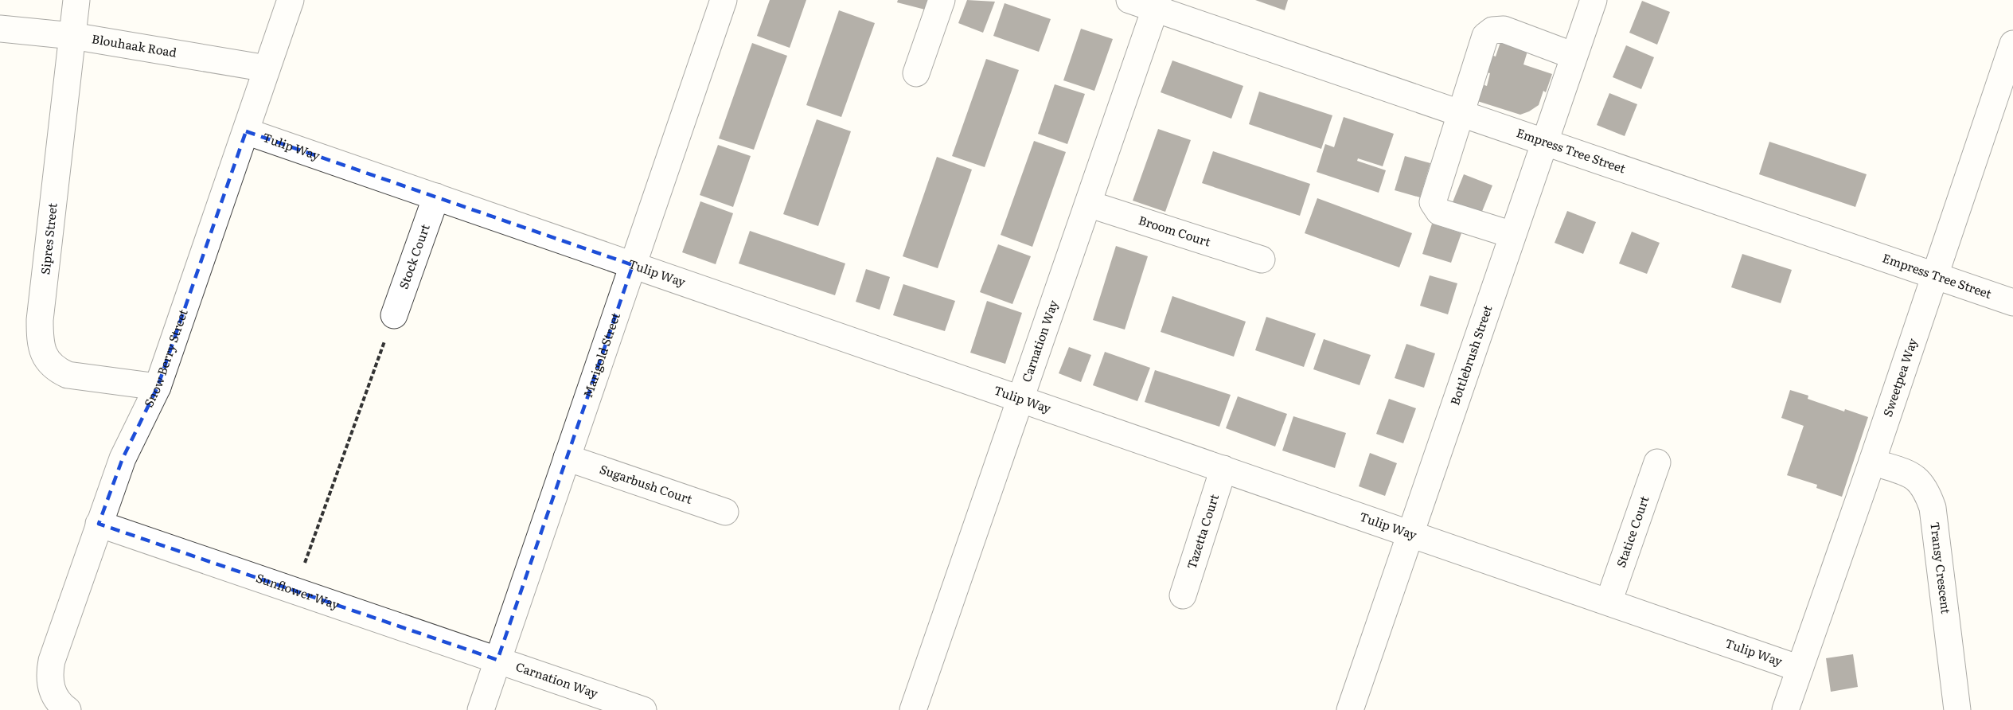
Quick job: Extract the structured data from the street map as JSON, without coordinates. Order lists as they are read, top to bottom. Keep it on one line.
{"streets":{"street":["Blouhaak Road","Tulip Way","Empress Tree Street","Broom Court","Sipres Street","Stock Court","Carnation Way","Marigold Street","Bottlebrush Street","Snow Berry Street","Sweetpea Way","Sugarbush Court","Tazetta Court","Statice Court","Transy Crescent","Sunflower Way"]},"crossings":[["Blouhaak Road","Sipres Street"],["Blouhaak Road","Snow Berry Street"],["Tulip Way","Stock Court"],["Tulip Way","Carnation Way"],["Tulip Way","Marigold Street"],["Tulip Way","Bottlebrush Street"],["Tulip Way","Snow Berry Street"],["Tulip Way","Sweetpea Way"],["Tulip Way","Tazetta Court"],["Tulip Way","Statice Court"],["Empress Tree Street","Carnation Way"],["Empress Tree Street","Bottlebrush Street"],["Empress Tree Street","Sweetpea Way"],["Broom Court","Carnation Way"],["Sipres Street","Snow Berry Street"],["Carnation Way","Marigold Street"],["Carnation Way","Sunflower Way"],["Marigold Street","Sugarbush Court"],["Marigold Street","Sunflower Way"],["Snow Berry Street","Sunflower Way"],["Sweetpea Way","Transy Crescent"]]}
